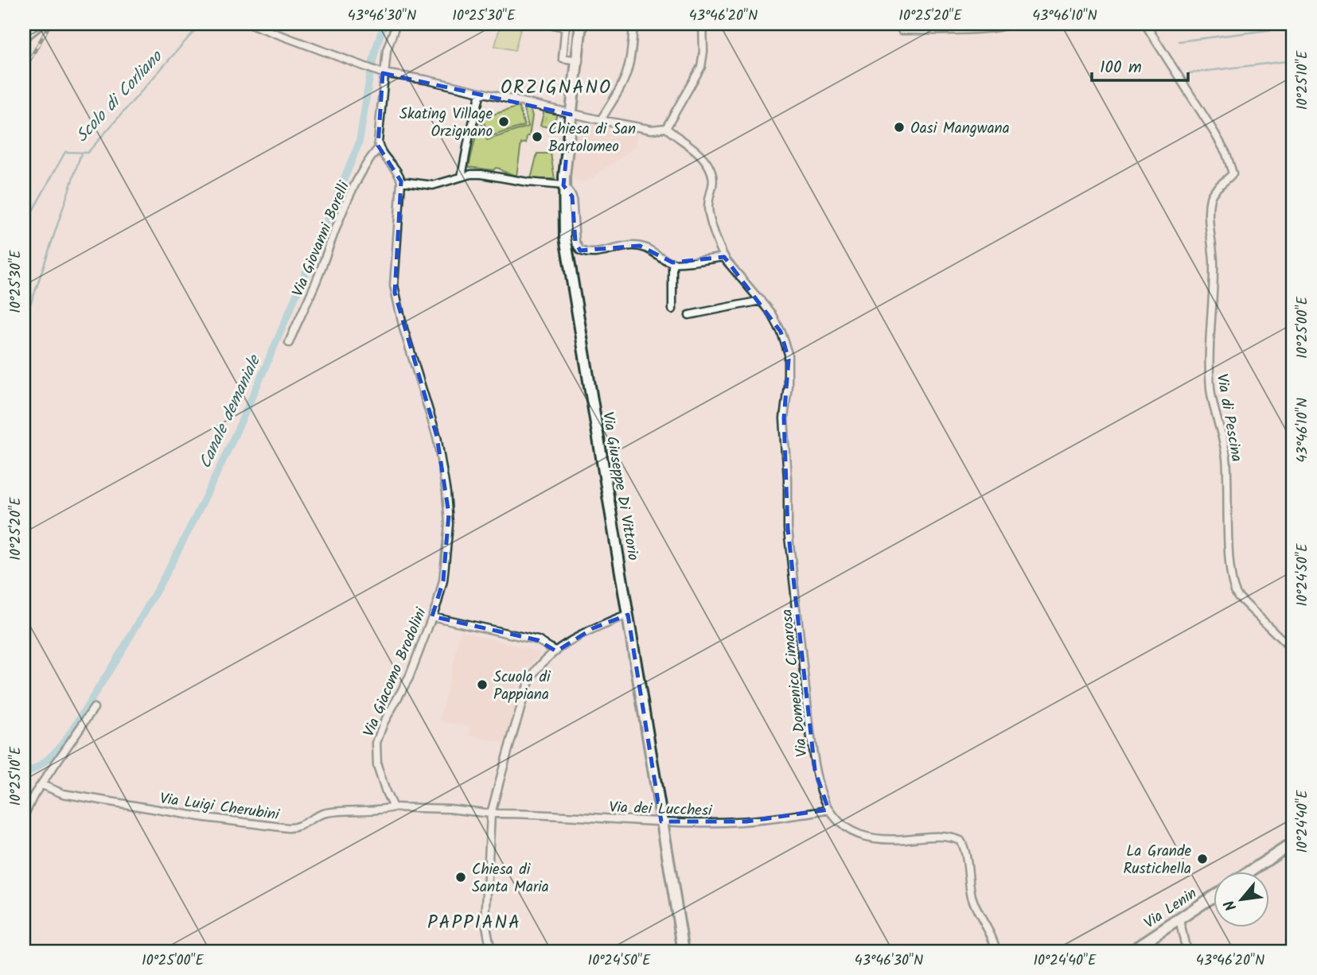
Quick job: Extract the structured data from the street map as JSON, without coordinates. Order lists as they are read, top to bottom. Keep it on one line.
{"streets":{"main road":["Via Giuseppe Di Vittorio","Via Lenin"],"street":["Via Giovanni Borelli","Via di Pescina","Via Giacomo Brodolini","Via Domenico Cimarosa","Via Luigi Cherubini","Via dei Lucchesi"]},"crossings":[["Via Giuseppe Di Vittorio","Via dei Lucchesi"],["Via Giacomo Brodolini","Via Luigi Cherubini"],["Via Domenico Cimarosa","Via dei Lucchesi"]],"districts":["ORZIGNANO","PAPPIANA"],"water":["Scolo di Corliano","Canale demaniale"],"places":["Skating Village Orzignano","Oasi Mangwana","Chiesa di San Bartolomeo","Scuola di Pappiana","La Grande Rustichella","Chiesa di Santa Maria"],"scale_bar":"100 m","north":"bottom left","coordinates":["43°46'30\"N","10°25'30\"E","43°46'20\"N","10°25'20\"E","43°46'10\"N","10°25'10\"E","10°25'00\"E","10°24'50\"E","10°24'40\"E"]}
